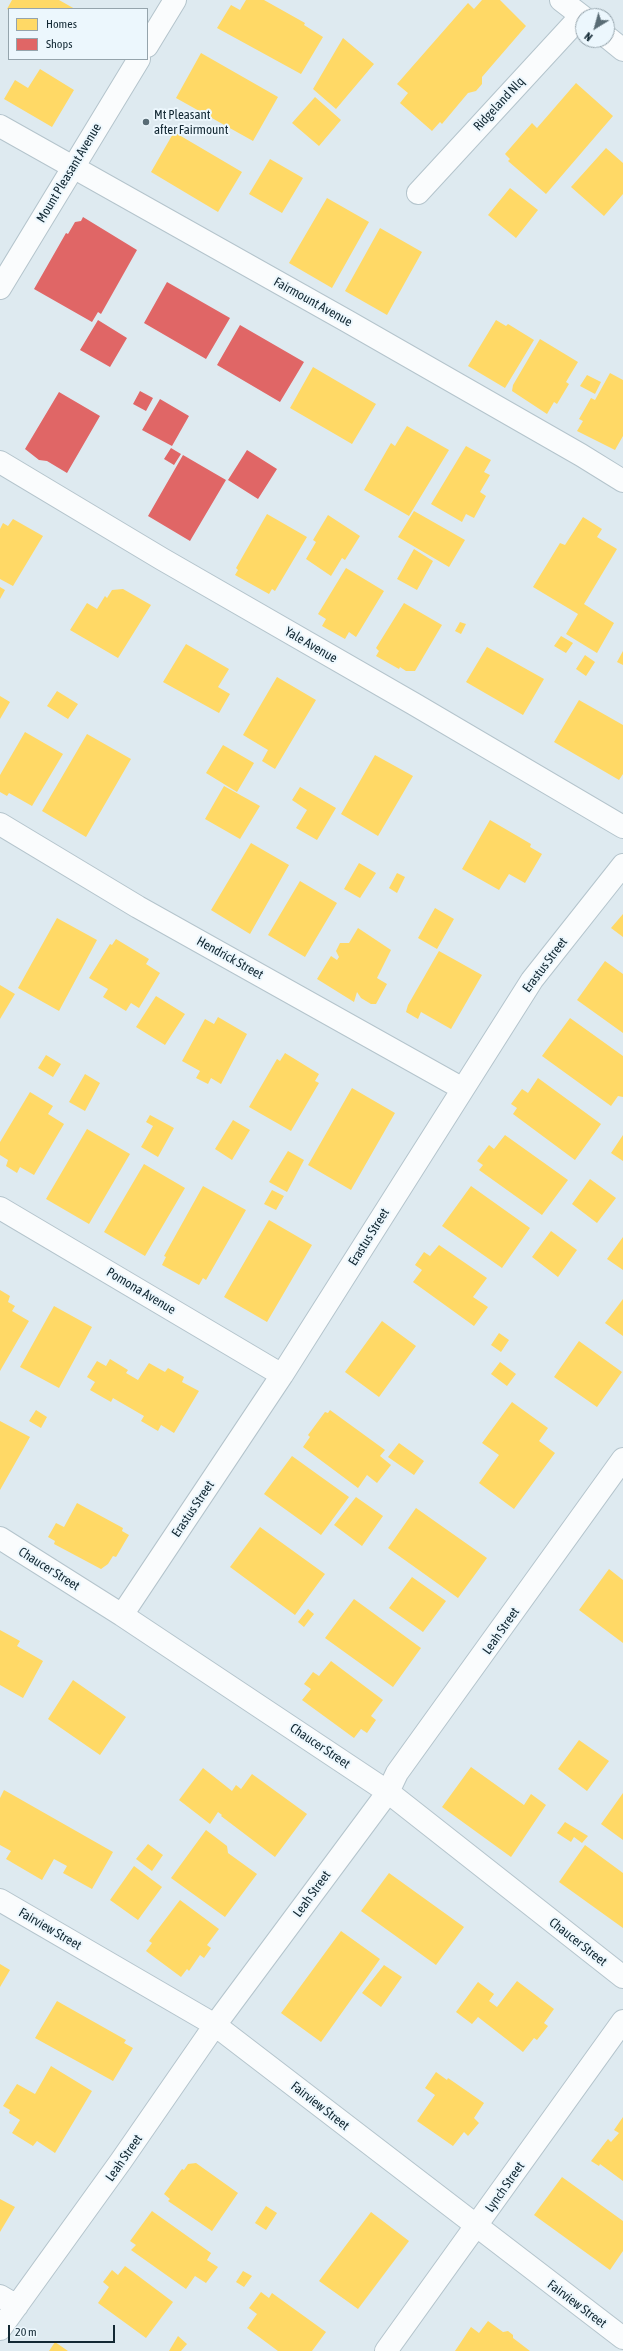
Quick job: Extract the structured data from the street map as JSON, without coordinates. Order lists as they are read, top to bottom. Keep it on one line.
{"streets":{"street":["Ridgeland Nlq","Mount Pleasant Avenue","Fairmount Avenue","Yale Avenue","Hendrick Street","Erastus Street","Pomona Avenue","Chaucer Street","Leah Street","Fairview Street","Lynch Street"]},"crossings":[["Mount Pleasant Avenue","Fairmount Avenue"],["Hendrick Street","Erastus Street"],["Erastus Street","Pomona Avenue"],["Erastus Street","Chaucer Street"],["Chaucer Street","Leah Street"],["Leah Street","Fairview Street"],["Fairview Street","Lynch Street"]],"places":["Mt Pleasant after Fairmount"],"legend":["Homes","Shops"],"scale_bar":"20 m","north":"bottom left"}
